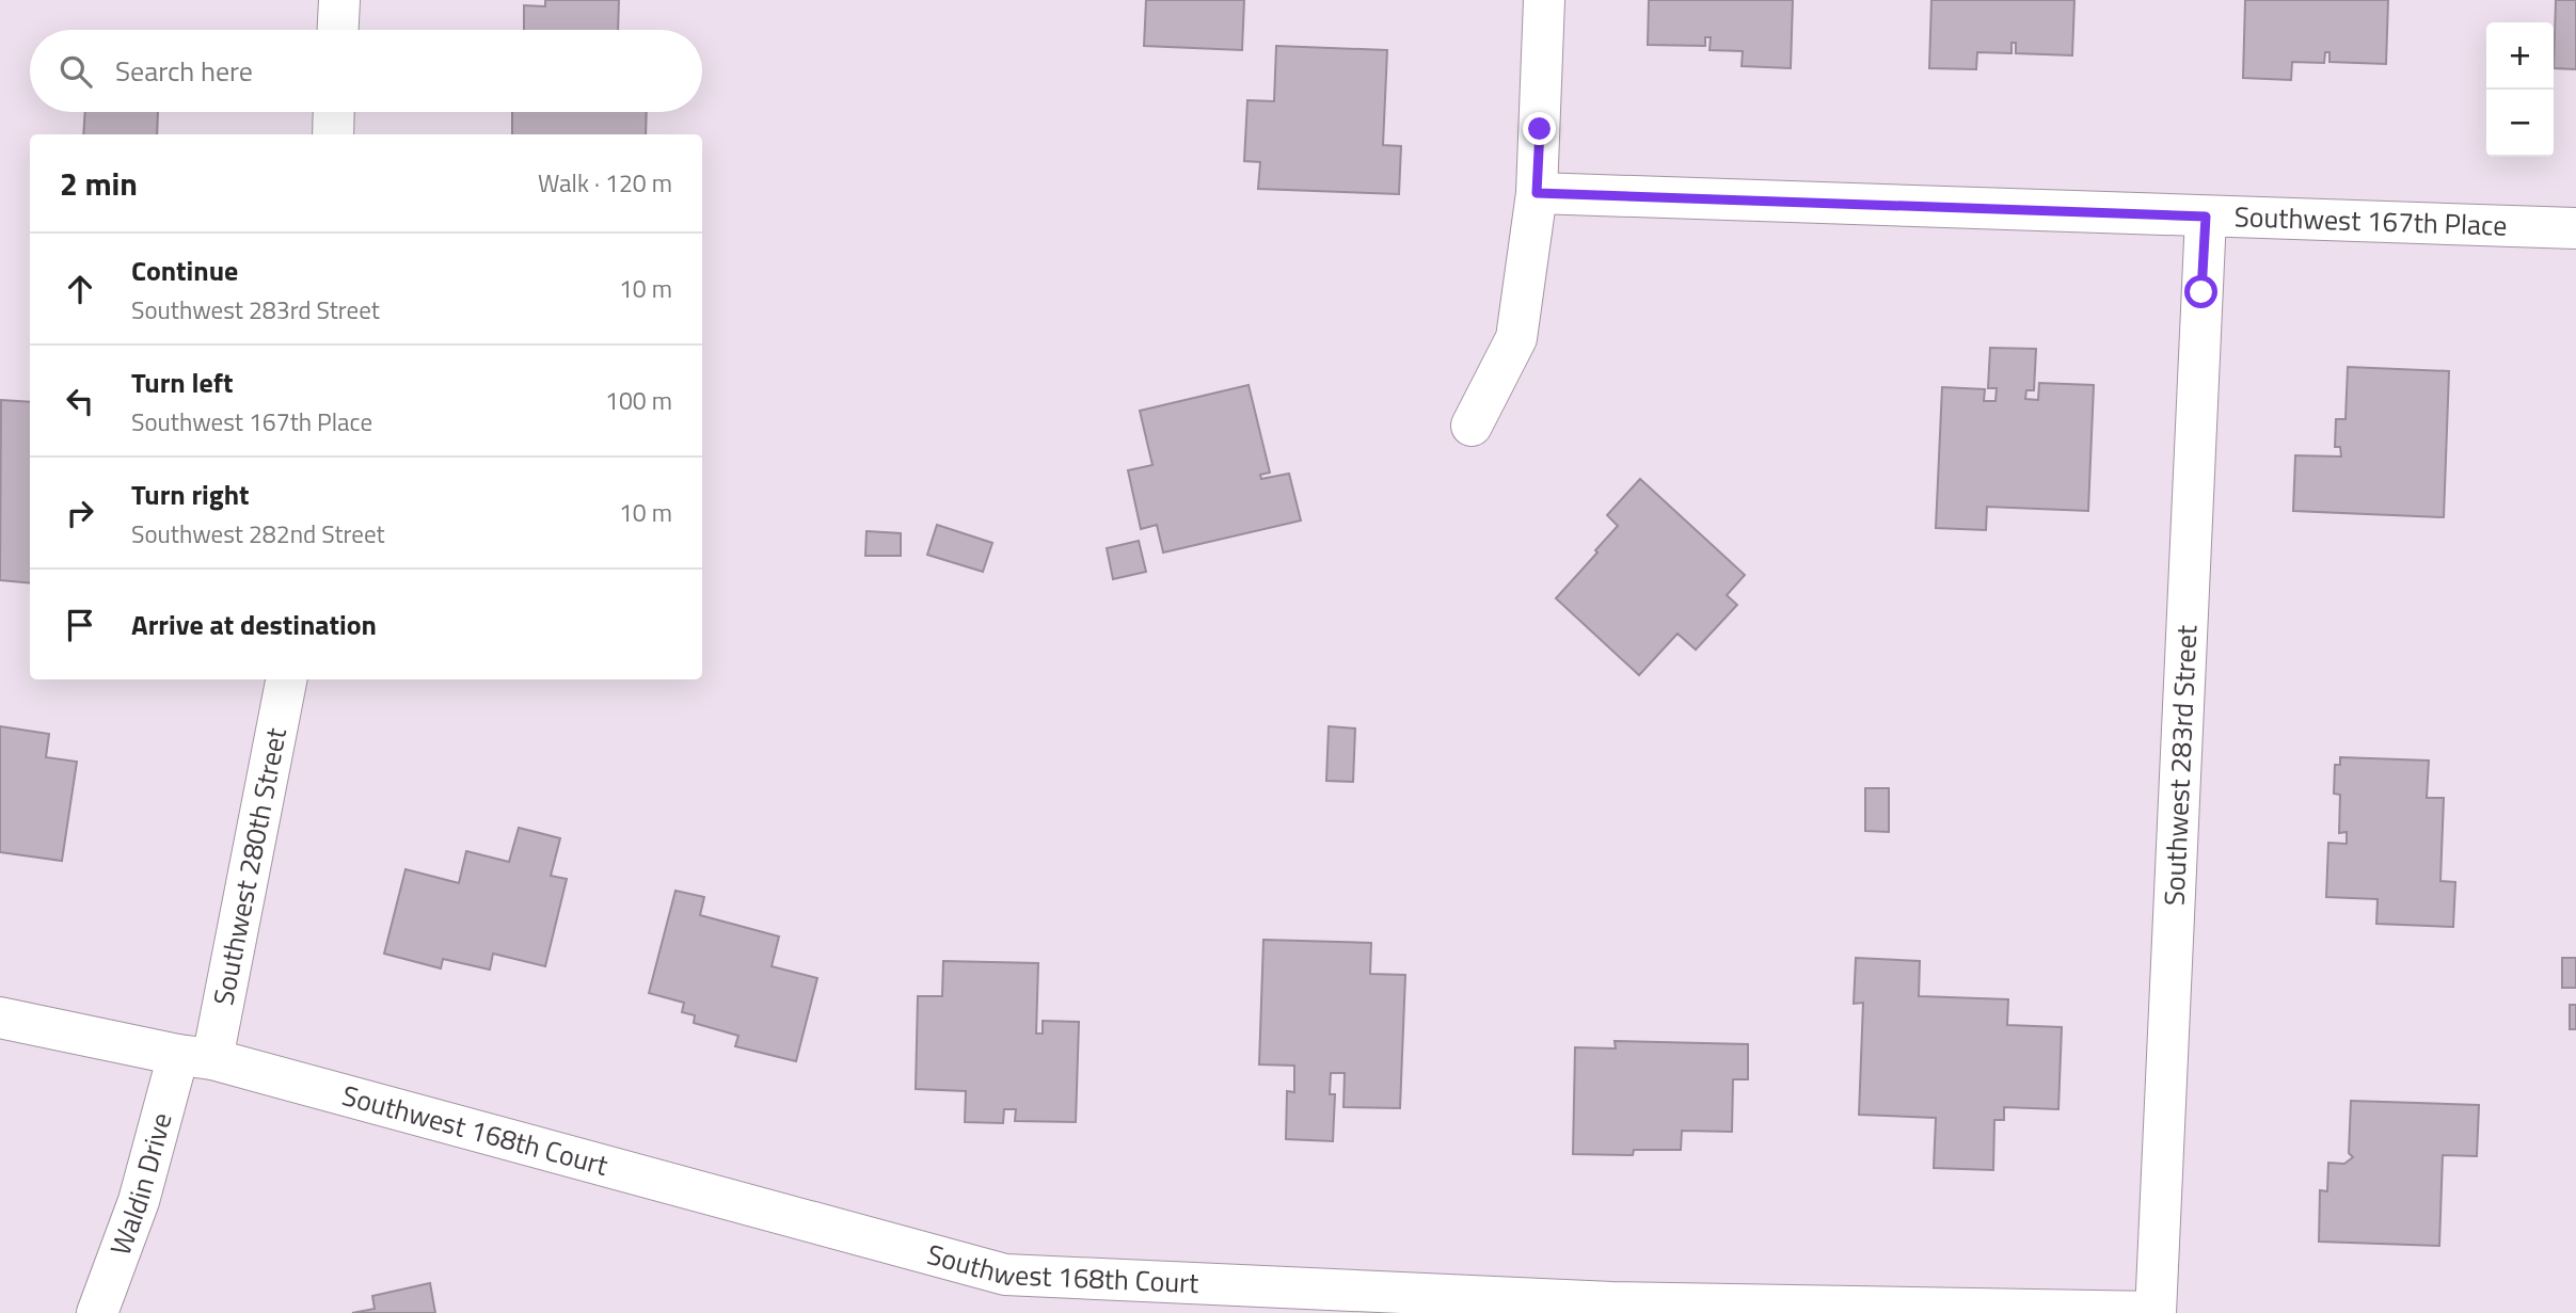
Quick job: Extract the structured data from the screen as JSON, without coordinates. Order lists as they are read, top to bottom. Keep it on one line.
{"streets":{"street":["Southwest 167th Place","Southwest 283rd Street","Southwest 280th Street","Southwest 168th Court","Waldin Drive"]},"crossings":[["Southwest 167th Place","Southwest 283rd Street"],["Southwest 283rd Street","Southwest 168th Court"],["Southwest 280th Street","Southwest 168th Court"],["Southwest 280th Street","Waldin Drive"],["Southwest 168th Court","Waldin Drive"]],"page":{"map_buttons":["+","−"],"search":"Search here","heading":["2 min","Walk · 120 m"],"list":[["Continue","Southwest 283rd Street","10 m"],["Turn left","Southwest 167th Place","100 m"],["Turn right","Southwest 282nd Street","10 m"],"Arrive at destination"]}}
